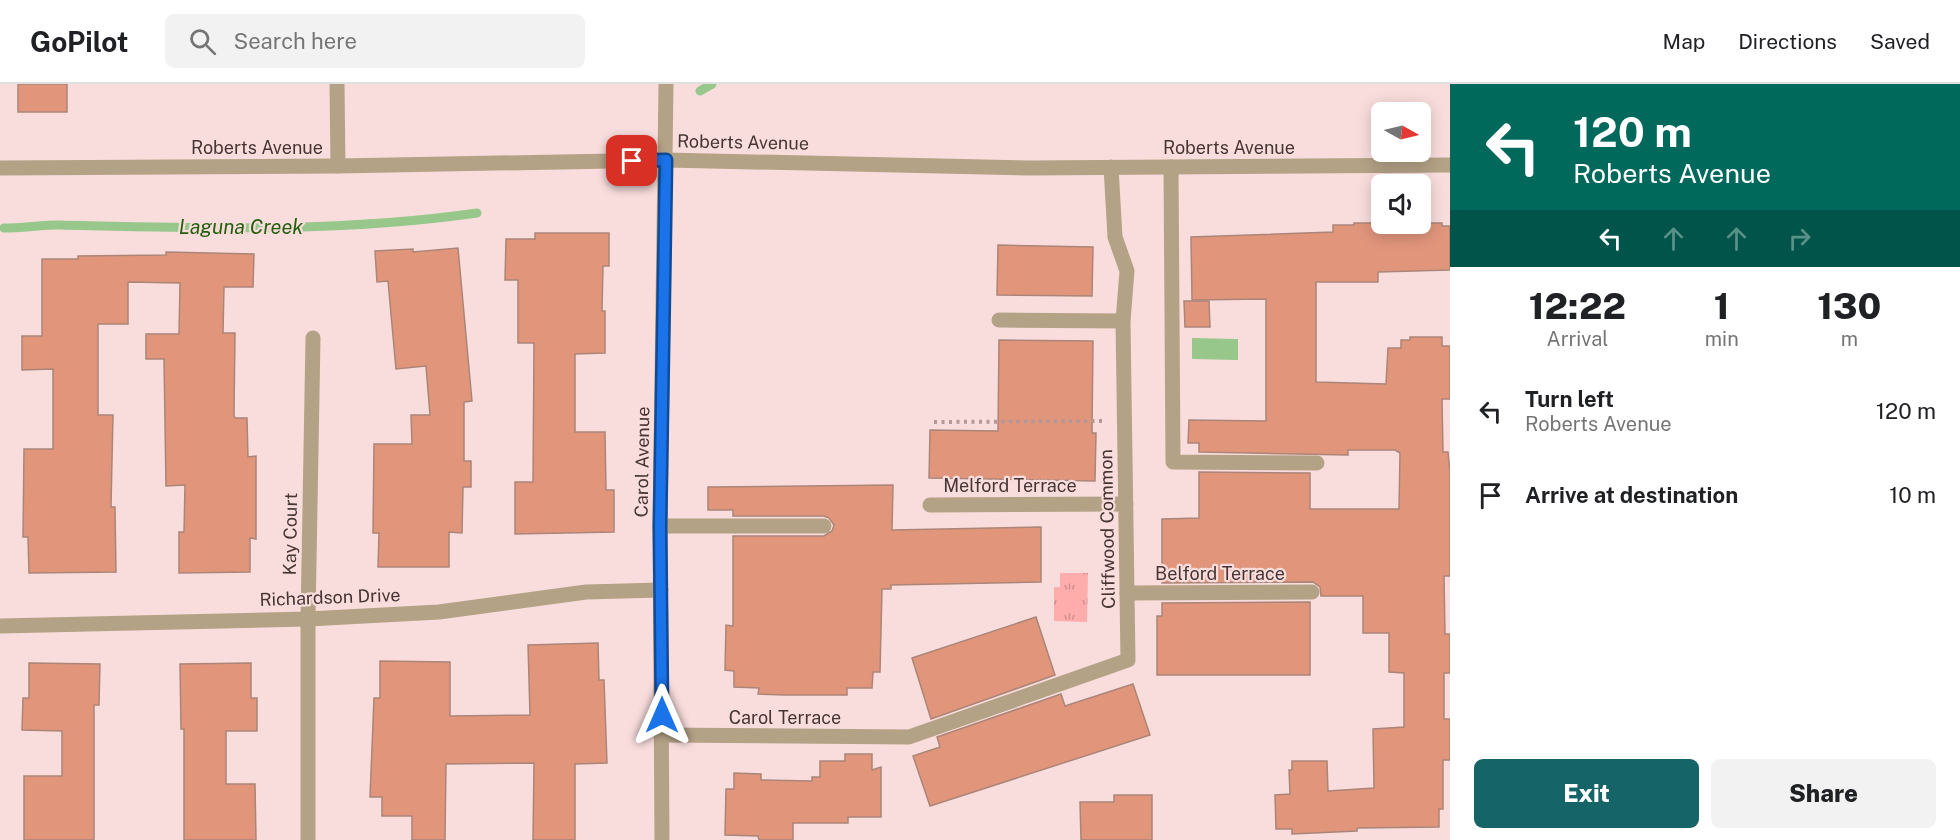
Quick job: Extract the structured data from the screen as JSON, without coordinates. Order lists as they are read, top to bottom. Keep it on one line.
{"streets":{"street":["Roberts Avenue","Carol Avenue","Melford Terrace","Cliffwood Common","Kay Court","Belford Terrace","Richardson Drive","Carol Terrace"]},"crossings":[["Roberts Avenue","Carol Avenue"],["Roberts Avenue","Cliffwood Common"],["Carol Avenue","Richardson Drive"],["Carol Avenue","Carol Terrace"],["Melford Terrace","Cliffwood Common"],["Cliffwood Common","Belford Terrace"],["Cliffwood Common","Carol Terrace"],["Kay Court","Richardson Drive"]],"water":["Laguna Creek"],"north":"right","page":{"header":"GoPilot","search":"Search here","nav":["Map","Directions","Saved"],"turn":["120 m","Roberts Avenue"],"eta":["12:22","Arrival","1","min","130","m"],"list":[{"name":"Turn left","note":"Roberts Avenue","value":"120 m"},{"name":"Arrive at destination","value":"10 m"}],"buttons":["Exit","Share"]}}
